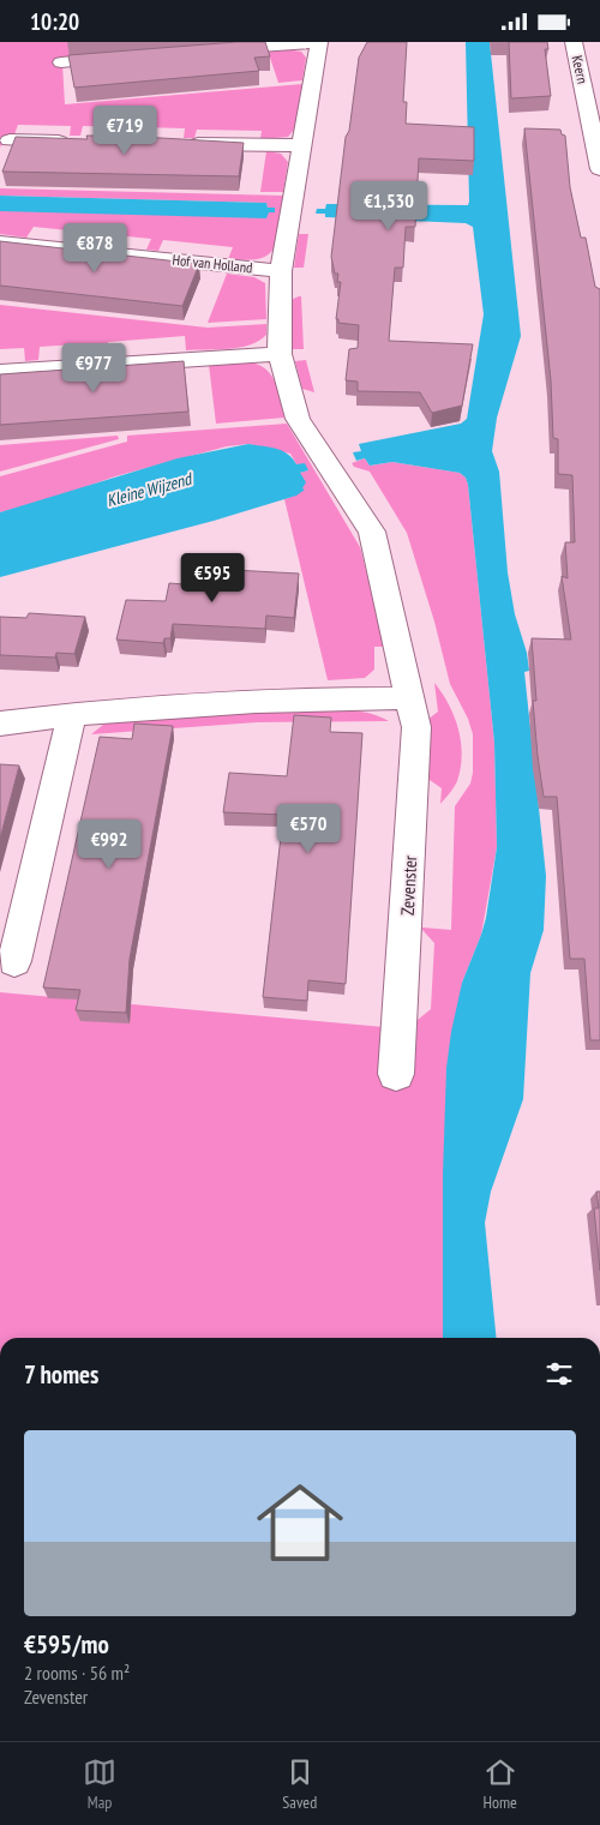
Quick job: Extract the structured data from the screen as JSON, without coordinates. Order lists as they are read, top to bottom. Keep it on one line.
{"streets":{"street":["Keern","Hof van Holland","Zevenster"]},"water":["Kleine Wijzend"],"page":{"status":"10:20","price":["€719","€1,530","€878","€977","€595","€570","€992"],"heading":"7 homes","list":[{"name":"€595/mo","note":"2 rooms · 56 m² · Zevenster"}],"tabs":["Map","Saved","Home"]}}
